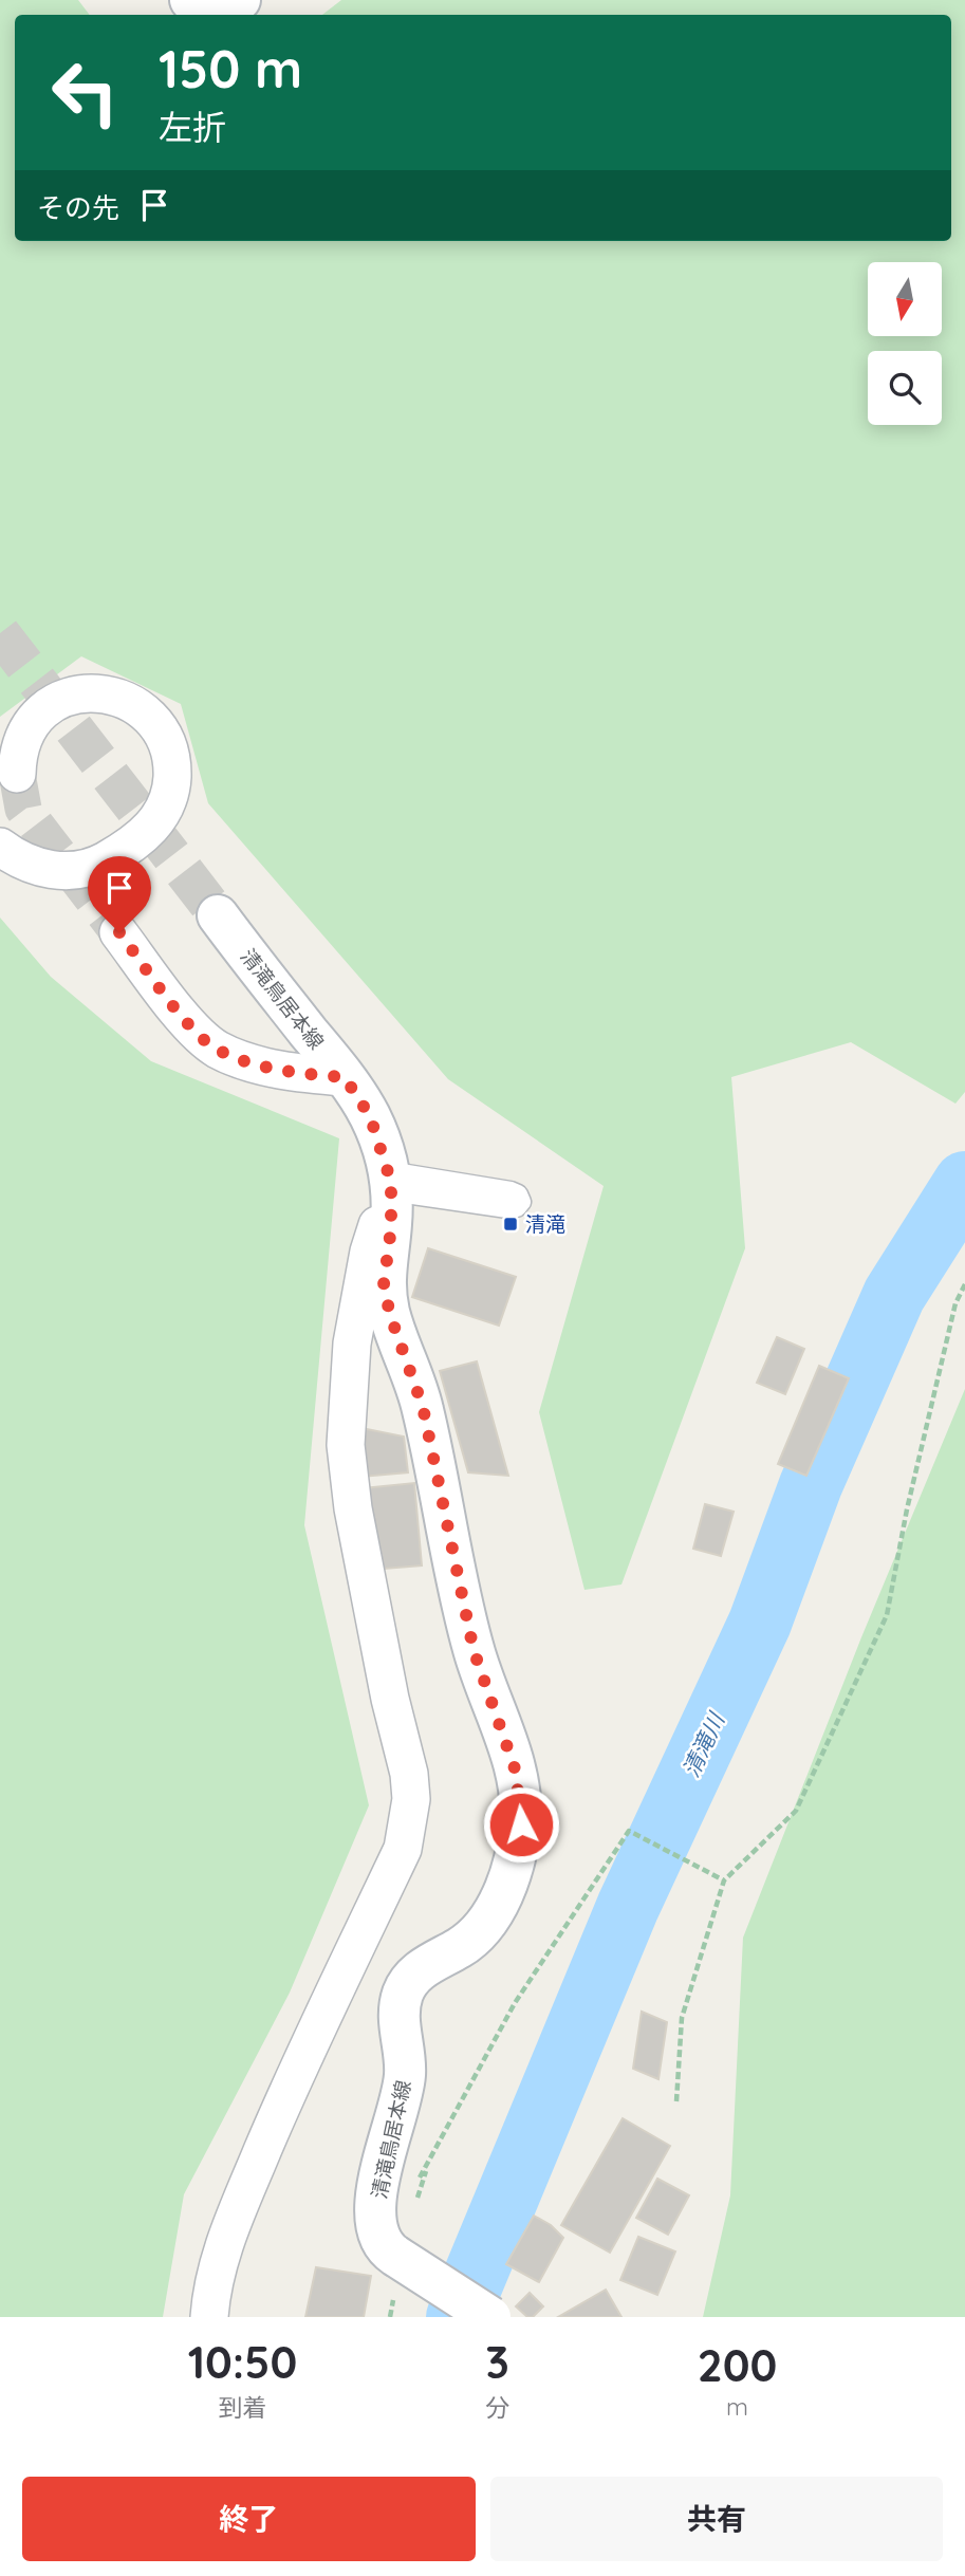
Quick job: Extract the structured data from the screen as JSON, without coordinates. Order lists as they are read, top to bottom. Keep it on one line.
{"streets":{"main road":["清滝鳥居本線"]},"water":["清滝川"],"places":{"transit":["清滝"]},"north":"bottom","page":{"turn":["150 m","左折"],"then":"その先","eta":["10:50","到着","3","分","200","m"],"buttons":["終了","共有"]}}
